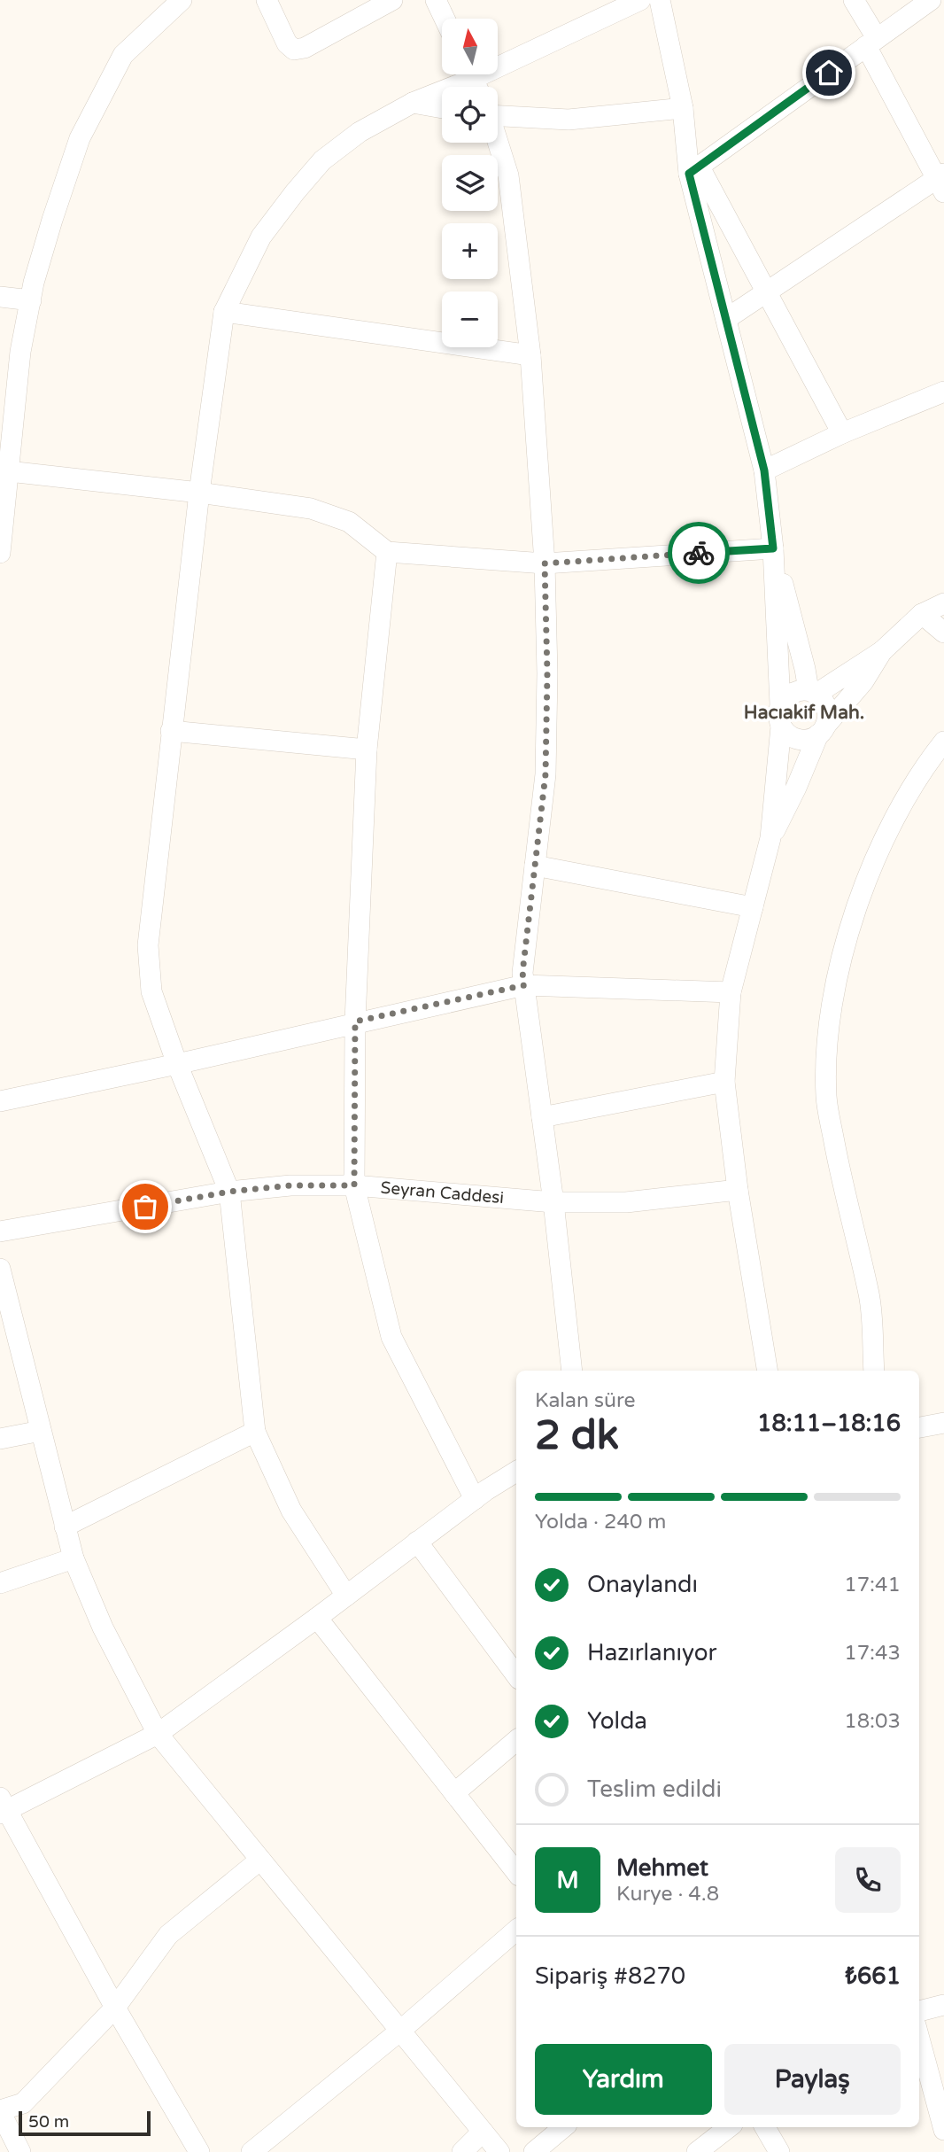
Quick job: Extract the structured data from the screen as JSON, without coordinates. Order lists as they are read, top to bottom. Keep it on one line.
{"streets":{"street":["Seyran Caddesi"]},"districts":["Hacıakif Mah."],"scale_bar":"50 m","north":"top","page":{"map_buttons":["+","−"],"heading":["2 dk","Kalan süre","18:11–18:16"],"panel":["Mehmet","Kurye · 4.8","Sipariş #8270","₺661"],"bar":"Yolda · 240 m","list":[["Onaylandı","17:41"],["Hazırlanıyor","17:43"],["Yolda","18:03"],"Teslim edildi"],"round":"M","buttons":["Yardım","Paylaş"],"scale":"50 m"}}
